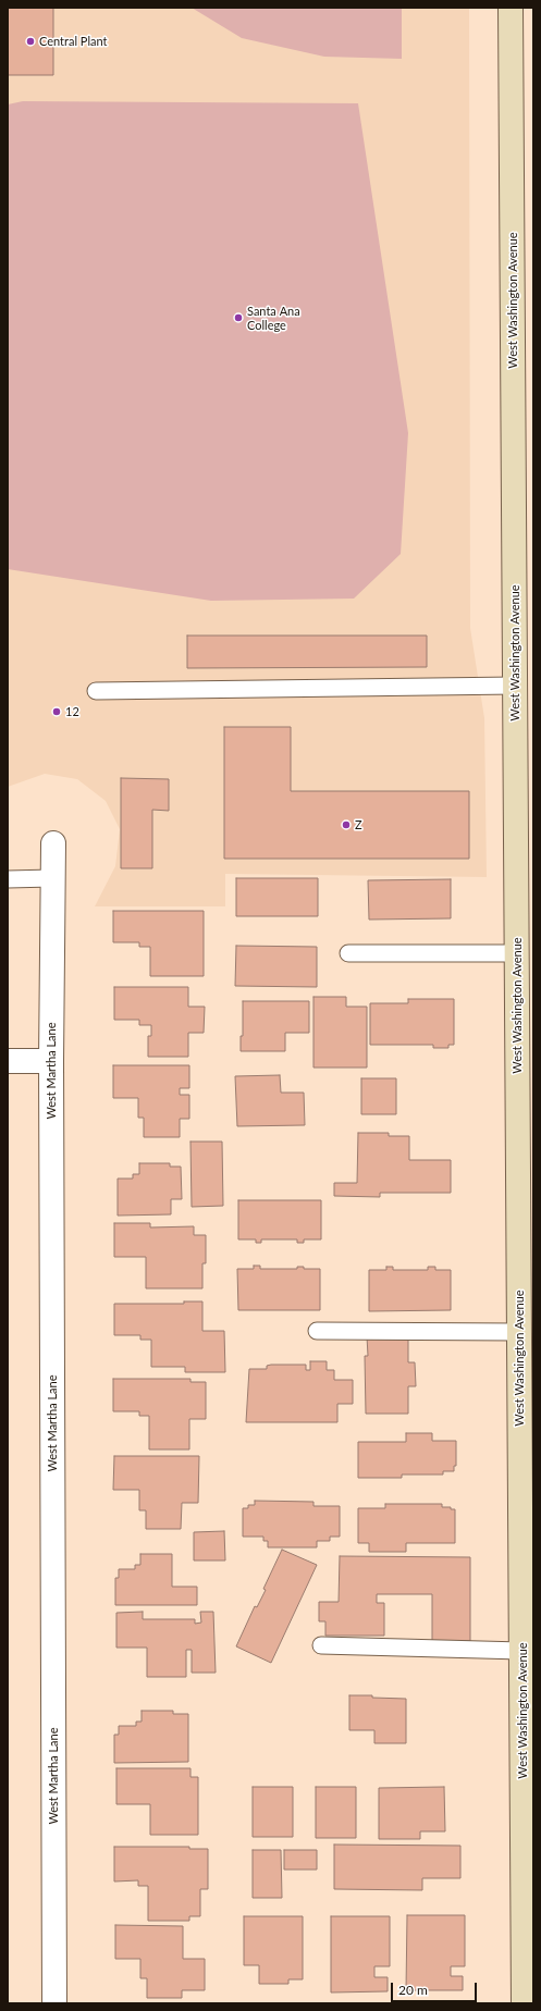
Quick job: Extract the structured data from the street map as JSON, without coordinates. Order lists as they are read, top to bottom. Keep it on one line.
{"streets":{"street":["West Washington Avenue","West Martha Lane"]},"places":["Central Plant","Santa Ana College","12","Z"],"scale_bar":"20 m"}
